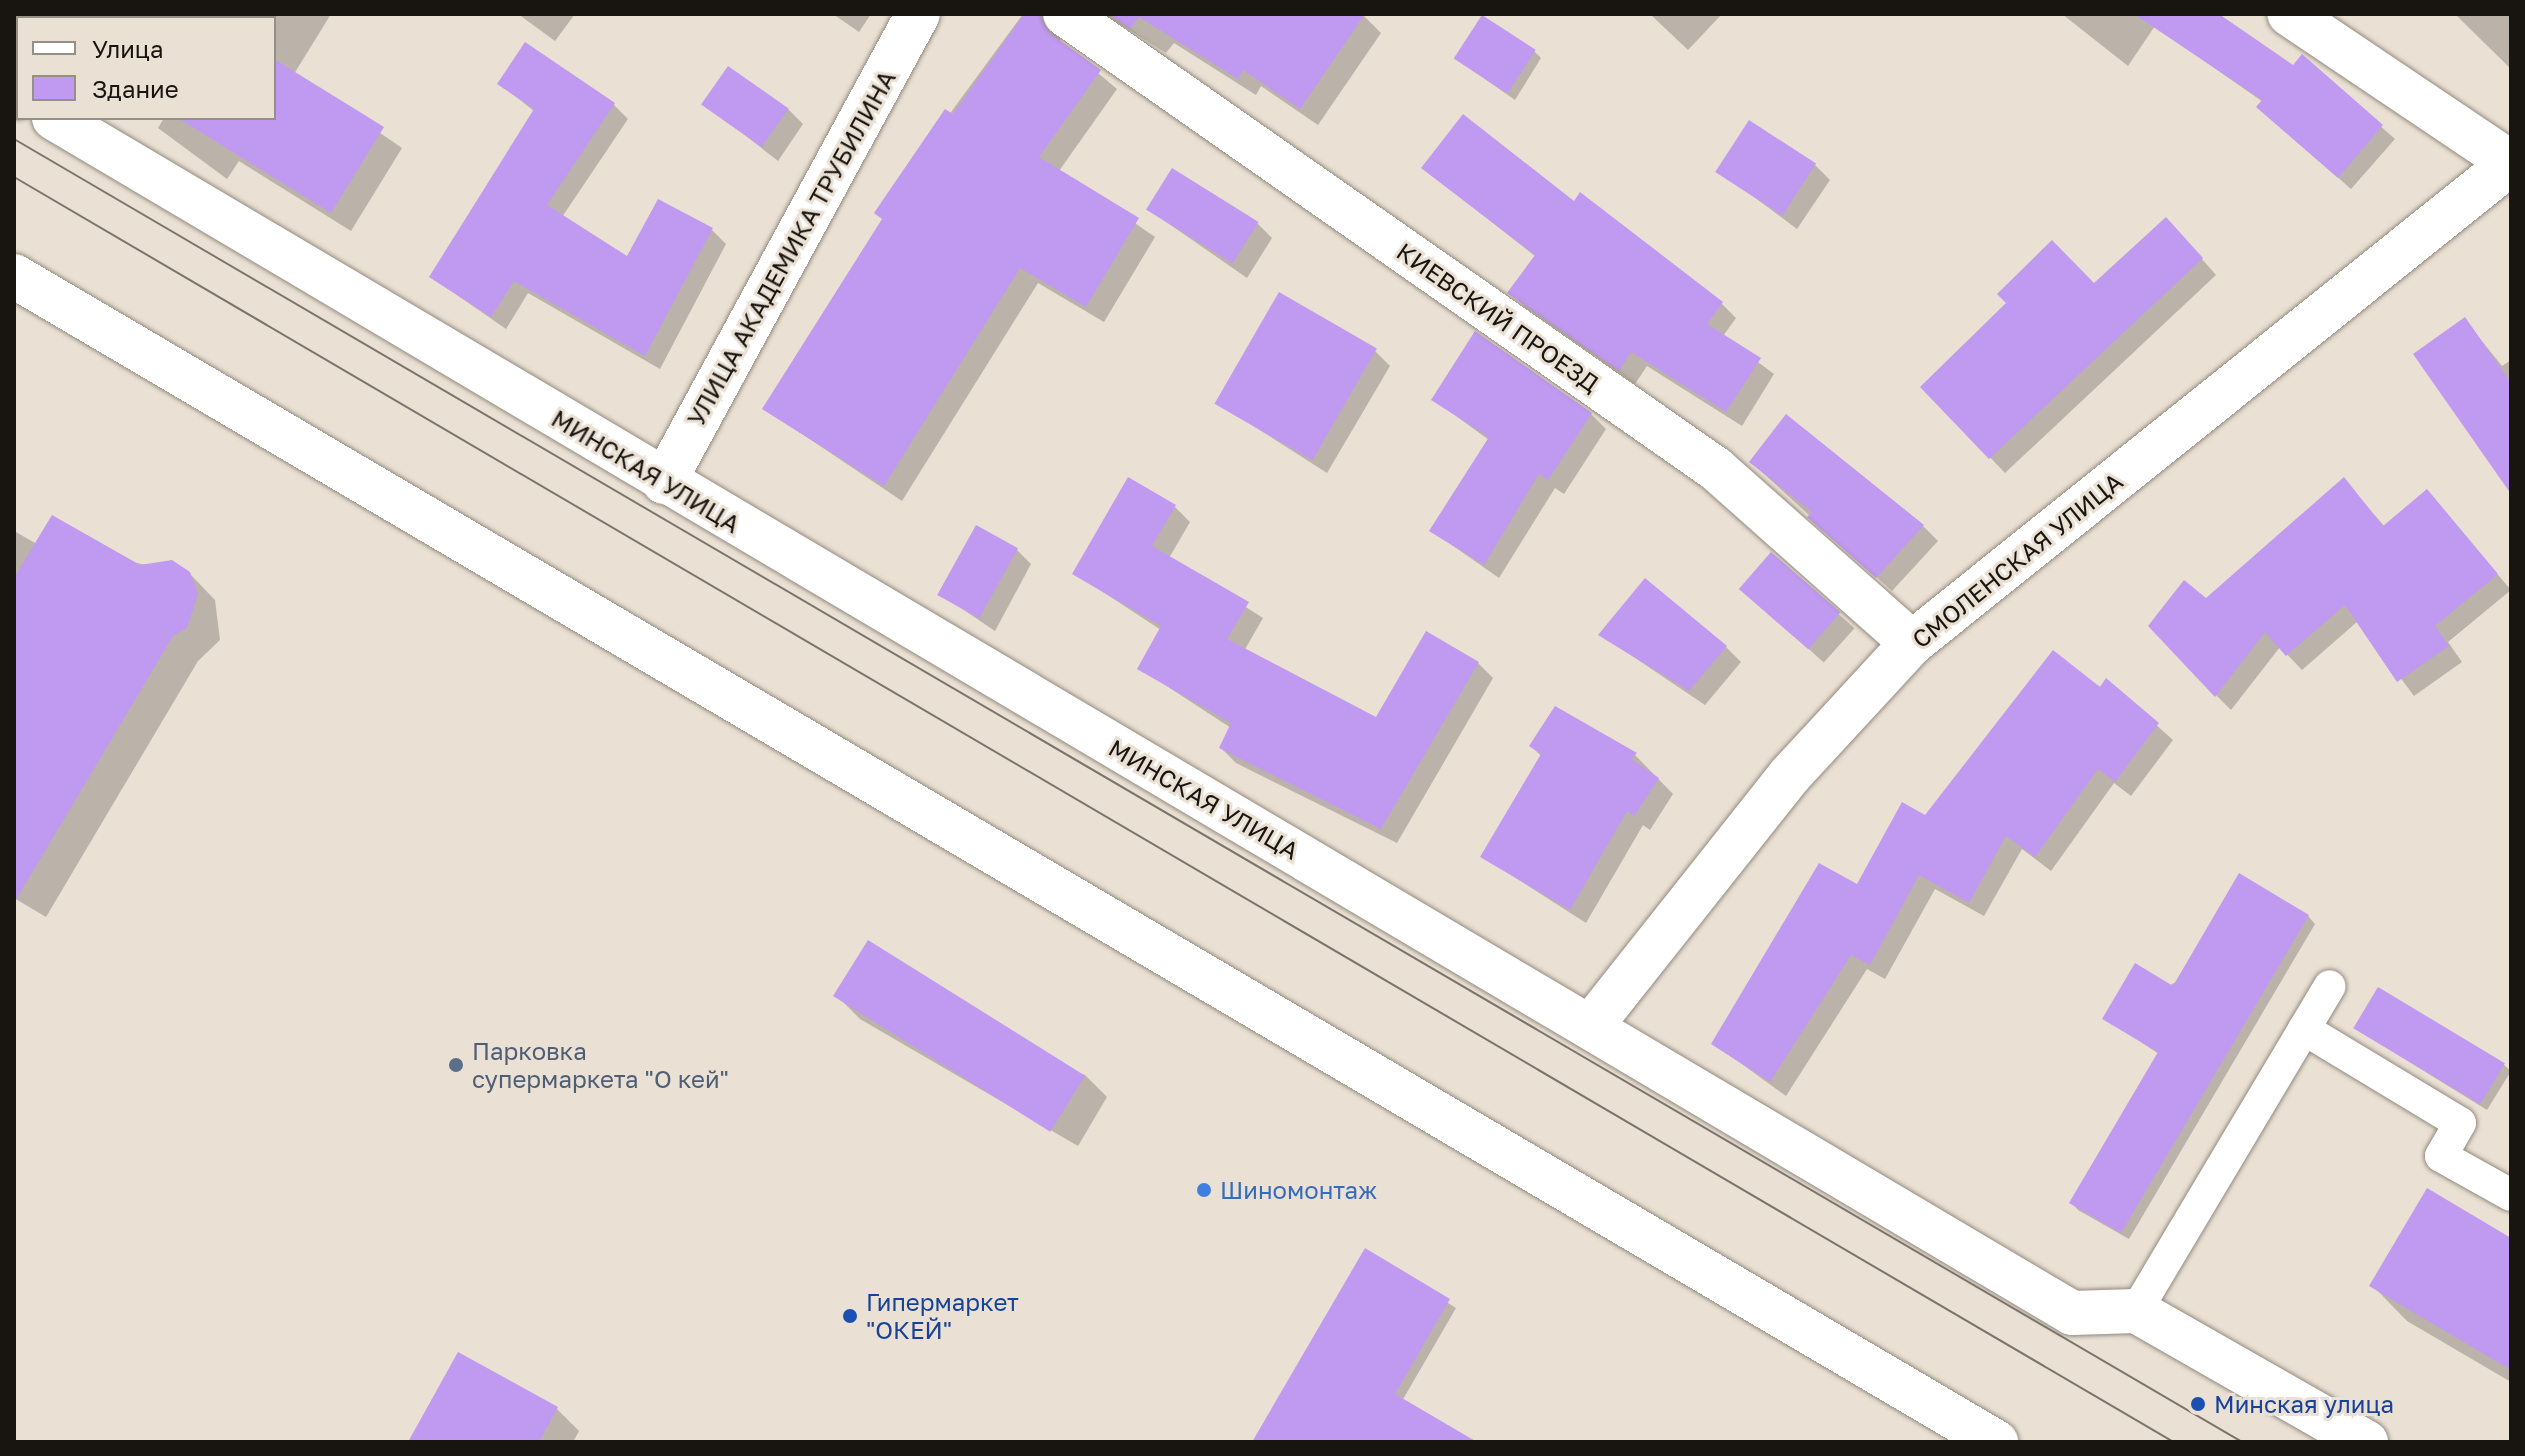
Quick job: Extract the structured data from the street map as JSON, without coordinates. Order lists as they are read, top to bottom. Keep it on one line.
{"streets":{"street":["УЛИЦА АКАДЕМИКА ТРУБИЛИНА","КИЕВСКИЙ ПРОЕЗД","МИНСКАЯ УЛИЦА","СМОЛЕНСКАЯ УЛИЦА"]},"crossings":[["УЛИЦА АКАДЕМИКА ТРУБИЛИНА","МИНСКАЯ УЛИЦА"],["КИЕВСКИЙ ПРОЕЗД","СМОЛЕНСКАЯ УЛИЦА"],["МИНСКАЯ УЛИЦА","СМОЛЕНСКАЯ УЛИЦА"]],"places":["Парковка супермаркета \"О кей\"","Шиномонтаж","Гипермаркет \"ОКЕЙ\"","Минская улица"],"legend":["Улица","Здание"]}
